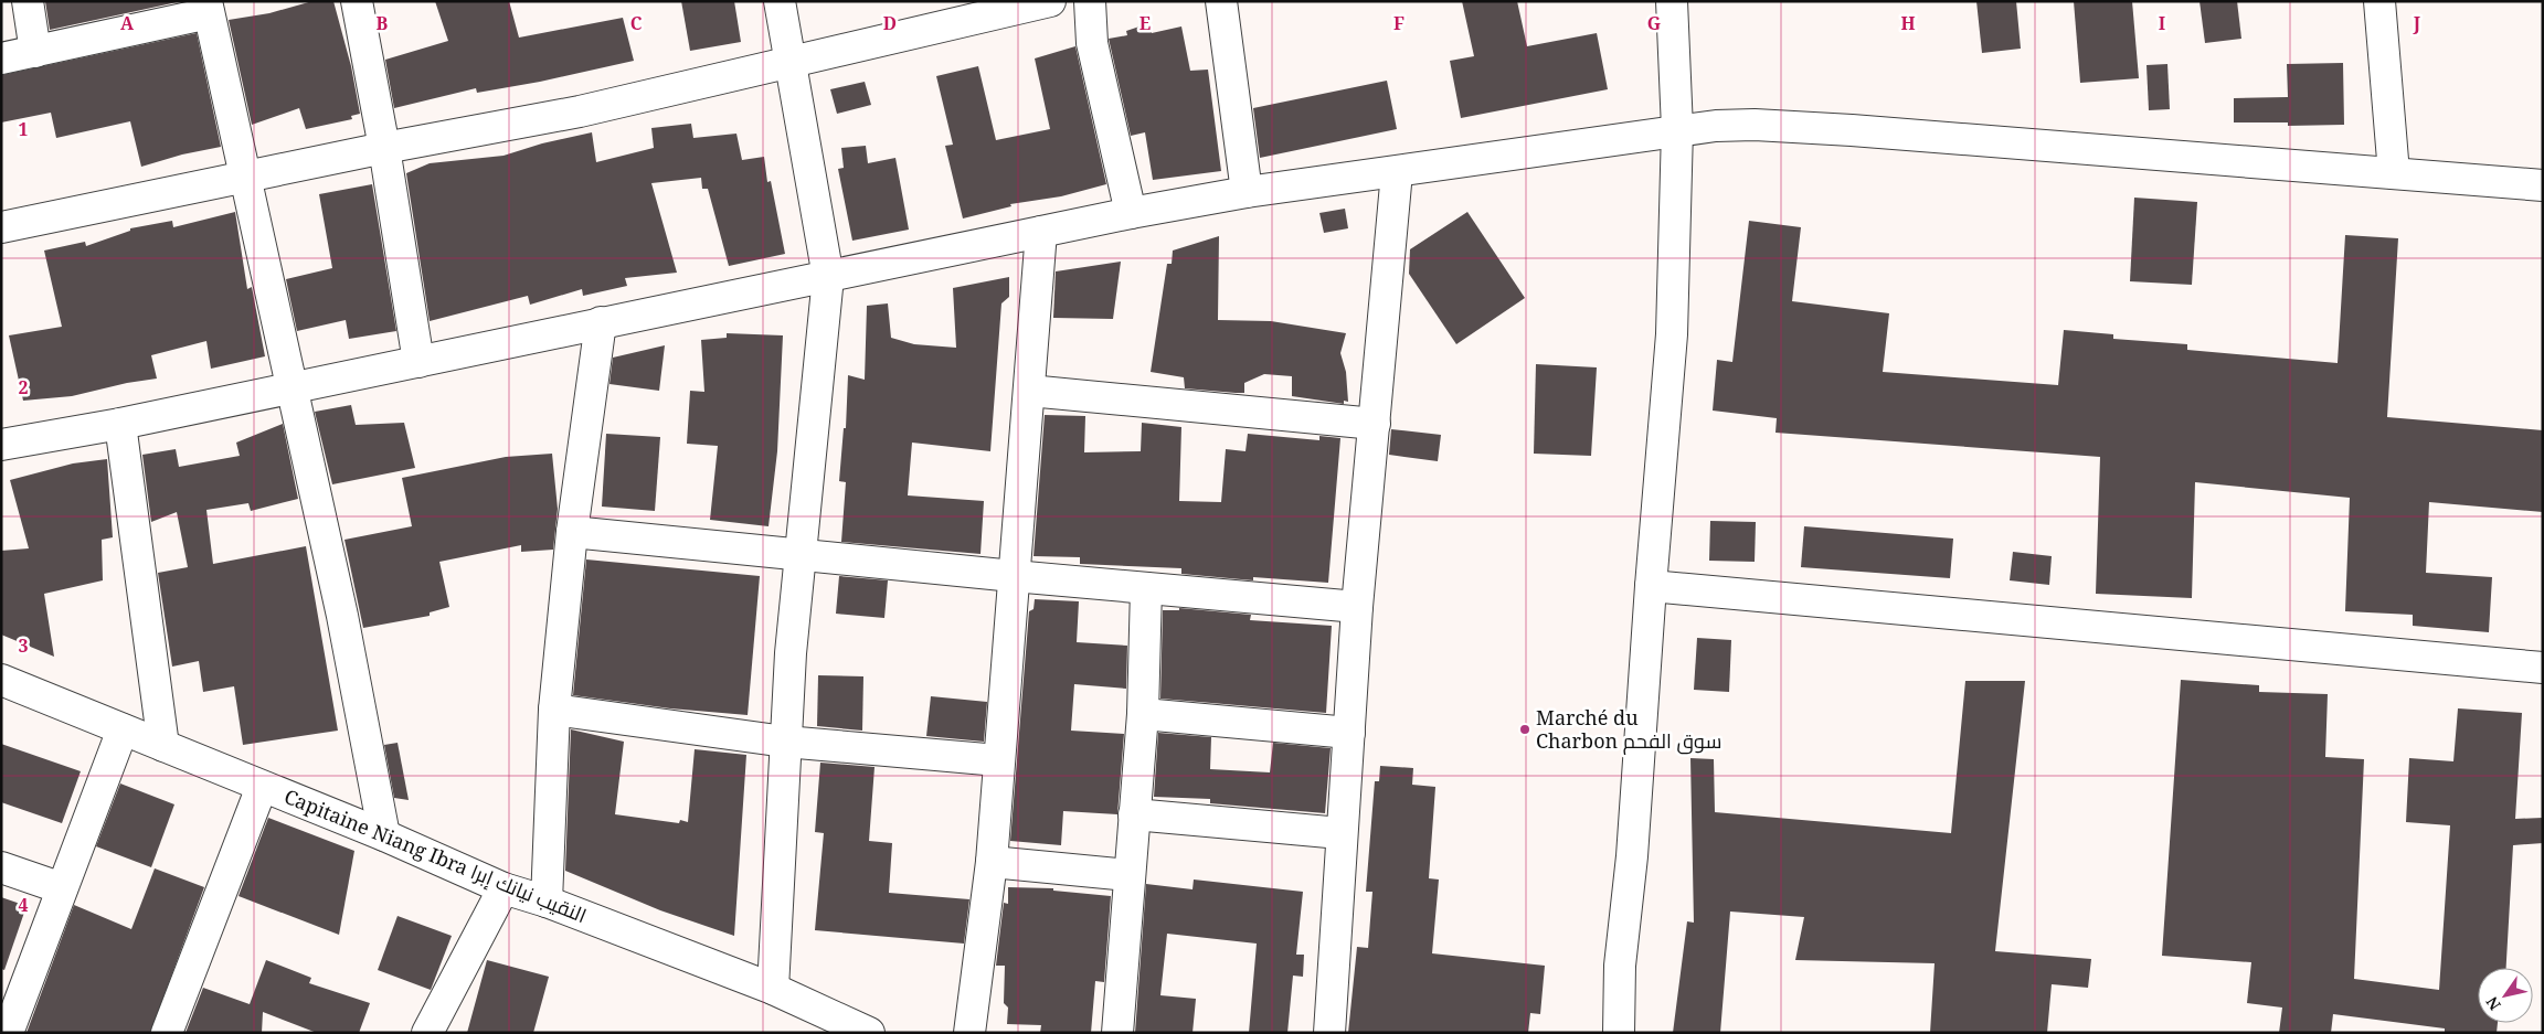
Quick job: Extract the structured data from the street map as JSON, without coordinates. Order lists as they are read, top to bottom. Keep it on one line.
{"streets":{"street":["Capitaine Niang Ibra النقيب نيانك إبرا"]},"places":["Marché du Charbon سوق الفحم"],"north":"bottom left","grid":{"columns":["A","B","C","D","E","F","G","H","I","J"],"rows":["1","2","3","4"]}}
